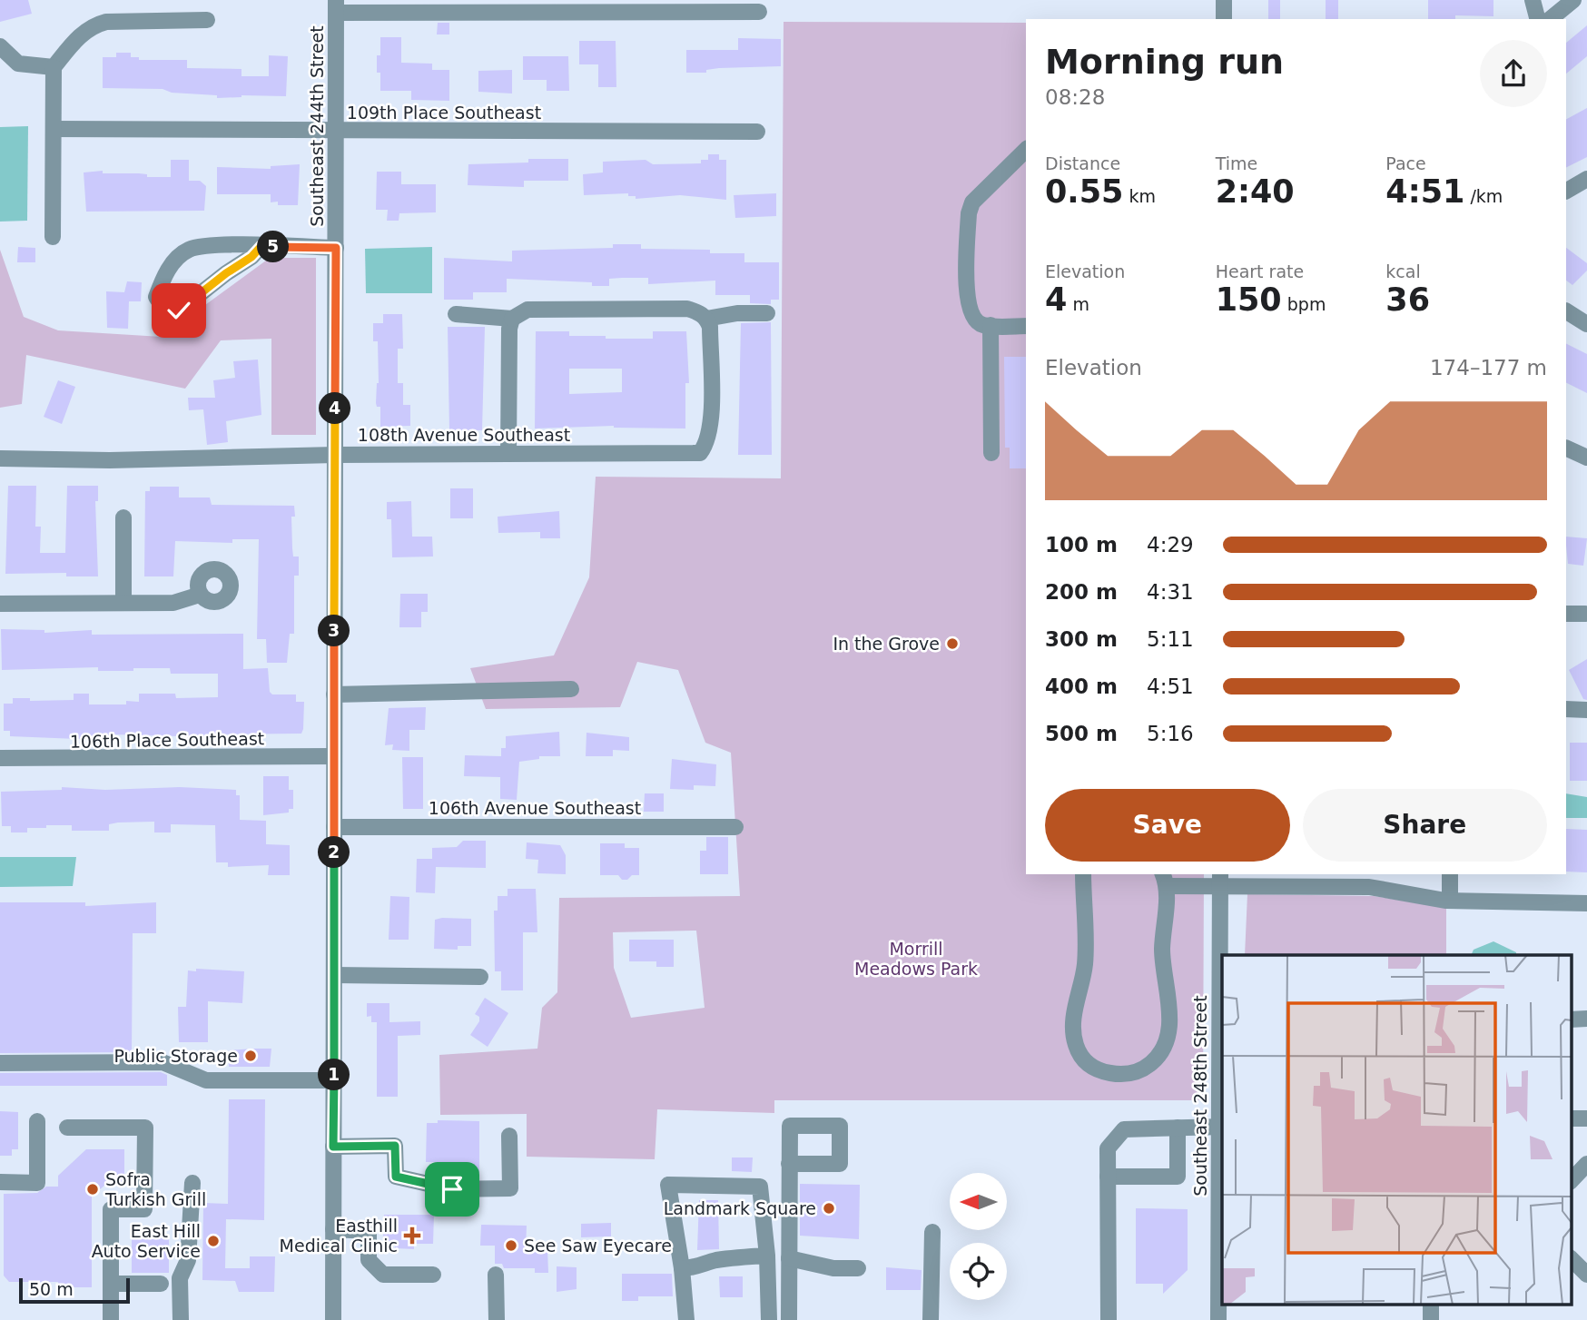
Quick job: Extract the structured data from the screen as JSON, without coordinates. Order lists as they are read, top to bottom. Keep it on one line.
{"streets":{"street":["109th Place Southeast","Southeast 244th Street","108th Avenue Southeast","106th Place Southeast","106th Avenue Southeast","Southeast 248th Street"]},"crossings":[["109th Place Southeast","Southeast 244th Street"],["Southeast 244th Street","108th Avenue Southeast"],["Southeast 244th Street","106th Place Southeast"],["Southeast 244th Street","106th Avenue Southeast"]],"parks":["Morrill Meadows Park"],"places":{"other":["In the Grove","Public Storage","Sofra Turkish Grill","Landmark Square","East Hill Auto Service","See Saw Eyecare"],"health":["Easthill Medical Clinic"]},"scale_bar":"50 m","north":"left","page":{"heading":["Morning run","08:28"],"stats":[["Distance","0.55 km"],["Time","2:40"],["Pace","4:51 /km"],["Elevation","4 m"],["Heart rate","150 bpm"],["kcal","36"]],"pins":["5","4","3","2","1"],"chart":["Elevation","174–177 m"],"list":[{"name":"100 m","note":"4:29"},{"name":"200 m","note":"4:31"},{"name":"300 m","note":"5:11"},{"name":"400 m","note":"4:51"},{"name":"500 m","note":"5:16"}],"buttons":["Save","Share"],"scale":"50 m"}}
